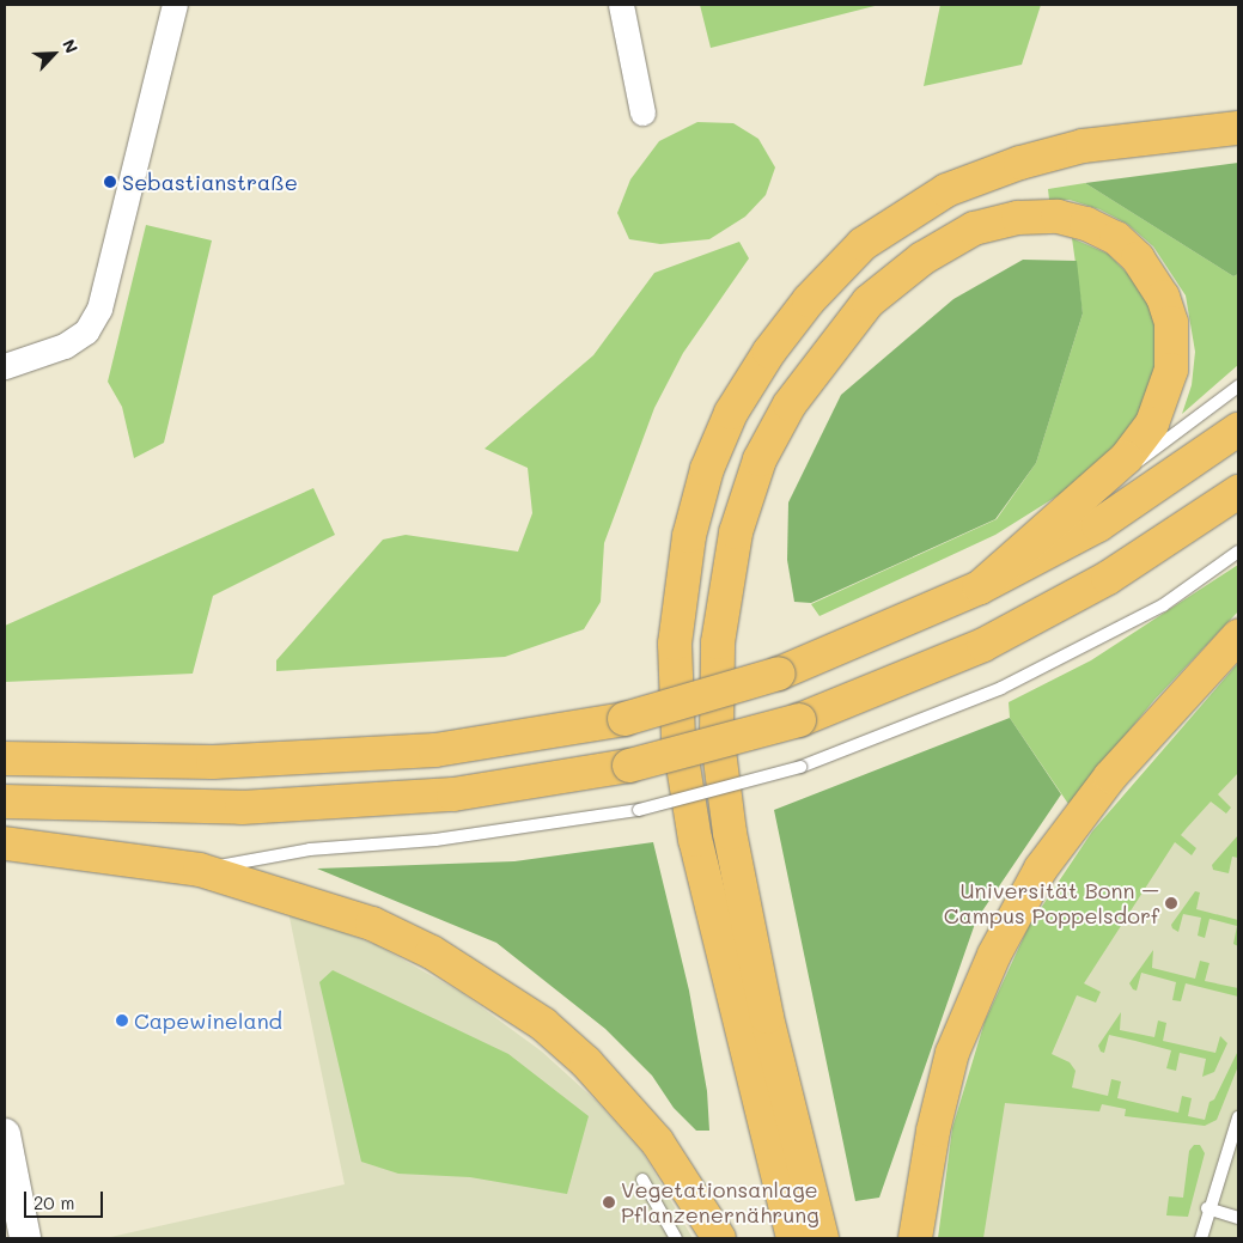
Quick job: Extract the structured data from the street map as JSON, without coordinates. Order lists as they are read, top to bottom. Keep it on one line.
{"places":["Sebastianstraße","Universität Bonn – Campus Poppelsdorf","Capewineland","Vegetationsanlage Pflanzenernährung"],"scale_bar":"20 m","north":"top right"}
